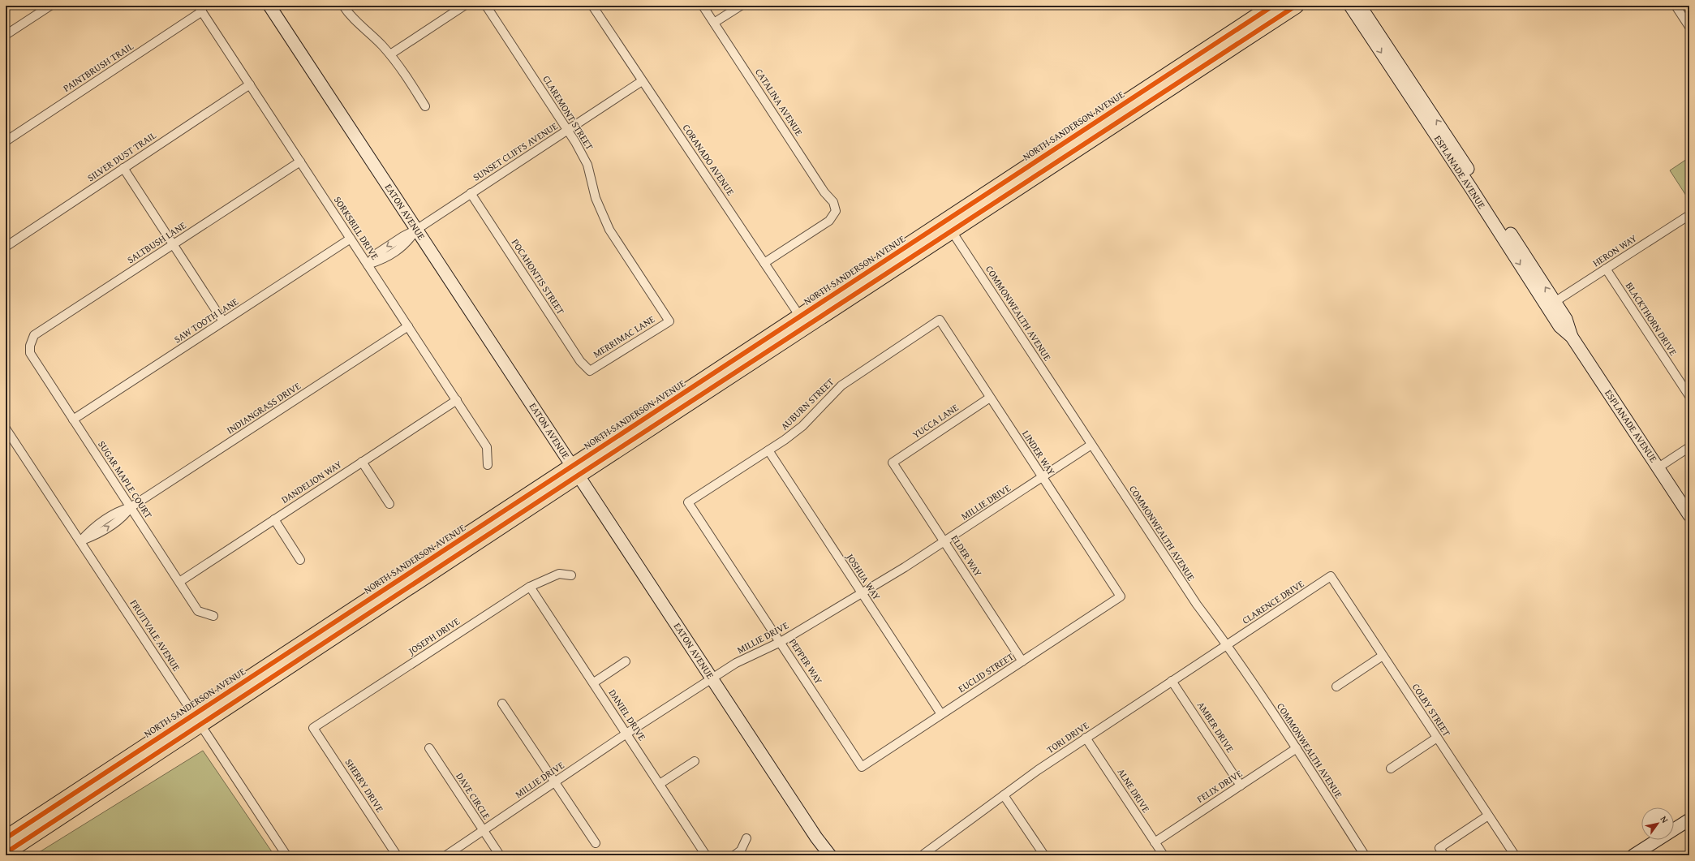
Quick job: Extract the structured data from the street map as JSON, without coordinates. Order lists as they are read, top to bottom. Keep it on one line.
{"streets":{"highway":["NORTH SANDERSON AVENUE"],"street":["PAINTBRUSH TRAIL","CATALINA AVENUE","CLAREMONT STREET","SUNSET CLIFFS AVENUE","SILVER DUST TRAIL","CORANADO AVENUE","ESPLANADE AVENUE","EATON AVENUE","SORKSBILL DRIVE","SALTBUSH LANE","HERON WAY","POCAHONTIS STREET","COMMONWEALTH AVENUE","BLACKTHORN DRIVE","SAW TOOTH LANE","MERRIMAC LANE","AUBURN STREET","INDIANGRASS DRIVE","YUCCA LANE","LINDER WAY","SUGAR MAPLE COURT","DANDELION WAY","MILLIE DRIVE","ELDER WAY","JOSHUA WAY","CLARENCE DRIVE","FRUITVALE AVENUE","JOSEPH DRIVE","PEPPER WAY","EUCLID STREET","COLBY STREET","DANIEL DRIVE","AMBER DRIVE","TORI DRIVE","SHERRY DRIVE","FELIX DRIVE","ALNE DRIVE","DAVE CIRCLE"]},"crossings":[["PAINTBRUSH TRAIL","SORKSBILL DRIVE"],["CATALINA AVENUE","CORANADO AVENUE"],["CLAREMONT STREET","SUNSET CLIFFS AVENUE"],["CLAREMONT STREET","MERRIMAC LANE"],["NORTH SANDERSON AVENUE","CORANADO AVENUE"],["NORTH SANDERSON AVENUE","EATON AVENUE"],["NORTH SANDERSON AVENUE","COMMONWEALTH AVENUE"],["NORTH SANDERSON AVENUE","FRUITVALE AVENUE"],["SUNSET CLIFFS AVENUE","CORANADO AVENUE"],["SUNSET CLIFFS AVENUE","EATON AVENUE"],["SUNSET CLIFFS AVENUE","SORKSBILL DRIVE"],["SUNSET CLIFFS AVENUE","POCAHONTIS STREET"],["SILVER DUST TRAIL","SORKSBILL DRIVE"],["ESPLANADE AVENUE","HERON WAY"],["EATON AVENUE","MILLIE DRIVE"],["SORKSBILL DRIVE","SALTBUSH LANE"],["SORKSBILL DRIVE","SAW TOOTH LANE"],["SORKSBILL DRIVE","INDIANGRASS DRIVE"],["SORKSBILL DRIVE","DANDELION WAY"],["SALTBUSH LANE","SUGAR MAPLE COURT"],["HERON WAY","BLACKTHORN DRIVE"],["POCAHONTIS STREET","MERRIMAC LANE"],["COMMONWEALTH AVENUE","MILLIE DRIVE"],["COMMONWEALTH AVENUE","CLARENCE DRIVE"],["COMMONWEALTH AVENUE","TORI DRIVE"],["COMMONWEALTH AVENUE","FELIX DRIVE"],["SAW TOOTH LANE","SUGAR MAPLE COURT"],["AUBURN STREET","LINDER WAY"],["AUBURN STREET","JOSHUA WAY"],["AUBURN STREET","PEPPER WAY"],["INDIANGRASS DRIVE","SUGAR MAPLE COURT"],["INDIANGRASS DRIVE","FRUITVALE AVENUE"],["YUCCA LANE","LINDER WAY"],["YUCCA LANE","ELDER WAY"],["LINDER WAY","MILLIE DRIVE"],["LINDER WAY","EUCLID STREET"],["SUGAR MAPLE COURT","DANDELION WAY"],["MILLIE DRIVE","ELDER WAY"],["MILLIE DRIVE","JOSHUA WAY"],["MILLIE DRIVE","PEPPER WAY"],["MILLIE DRIVE","DANIEL DRIVE"],["MILLIE DRIVE","DAVE CIRCLE"],["ELDER WAY","EUCLID STREET"],["JOSHUA WAY","EUCLID STREET"],["CLARENCE DRIVE","COLBY STREET"],["CLARENCE DRIVE","TORI DRIVE"],["JOSEPH DRIVE","DANIEL DRIVE"],["JOSEPH DRIVE","SHERRY DRIVE"],["PEPPER WAY","EUCLID STREET"],["AMBER DRIVE","TORI DRIVE"],["AMBER DRIVE","FELIX DRIVE"],["TORI DRIVE","ALNE DRIVE"],["FELIX DRIVE","ALNE DRIVE"]],"north":"top right"}
